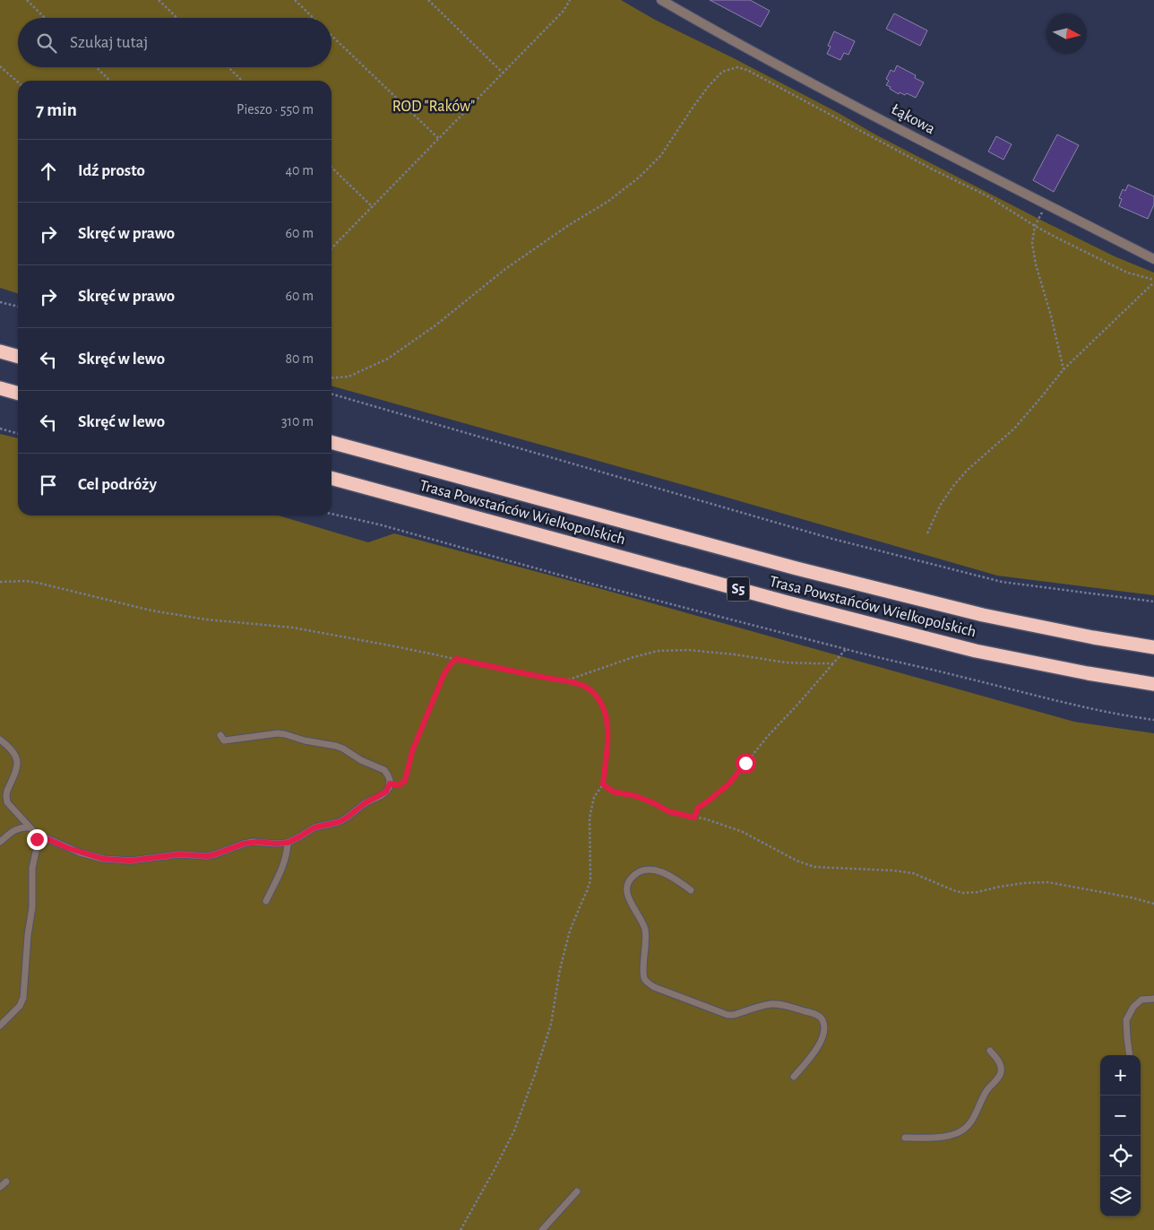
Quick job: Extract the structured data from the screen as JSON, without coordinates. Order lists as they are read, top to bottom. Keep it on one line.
{"streets":{"highway":["Trasa Powstańców Wielkopolskich","S5"],"street":["Łąkowa"]},"parks":["ROD \"Raków\""],"north":"right","page":{"search":"Szukaj tutaj","heading":["7 min","Pieszo · 550 m"],"list":[["Idź prosto","40 m"],["Skręć w prawo","60 m"],["Skręć w prawo","60 m"],["Skręć w lewo","80 m"],["Skręć w lewo","310 m"],"Cel podróży"],"map_buttons":["+","−"]}}
